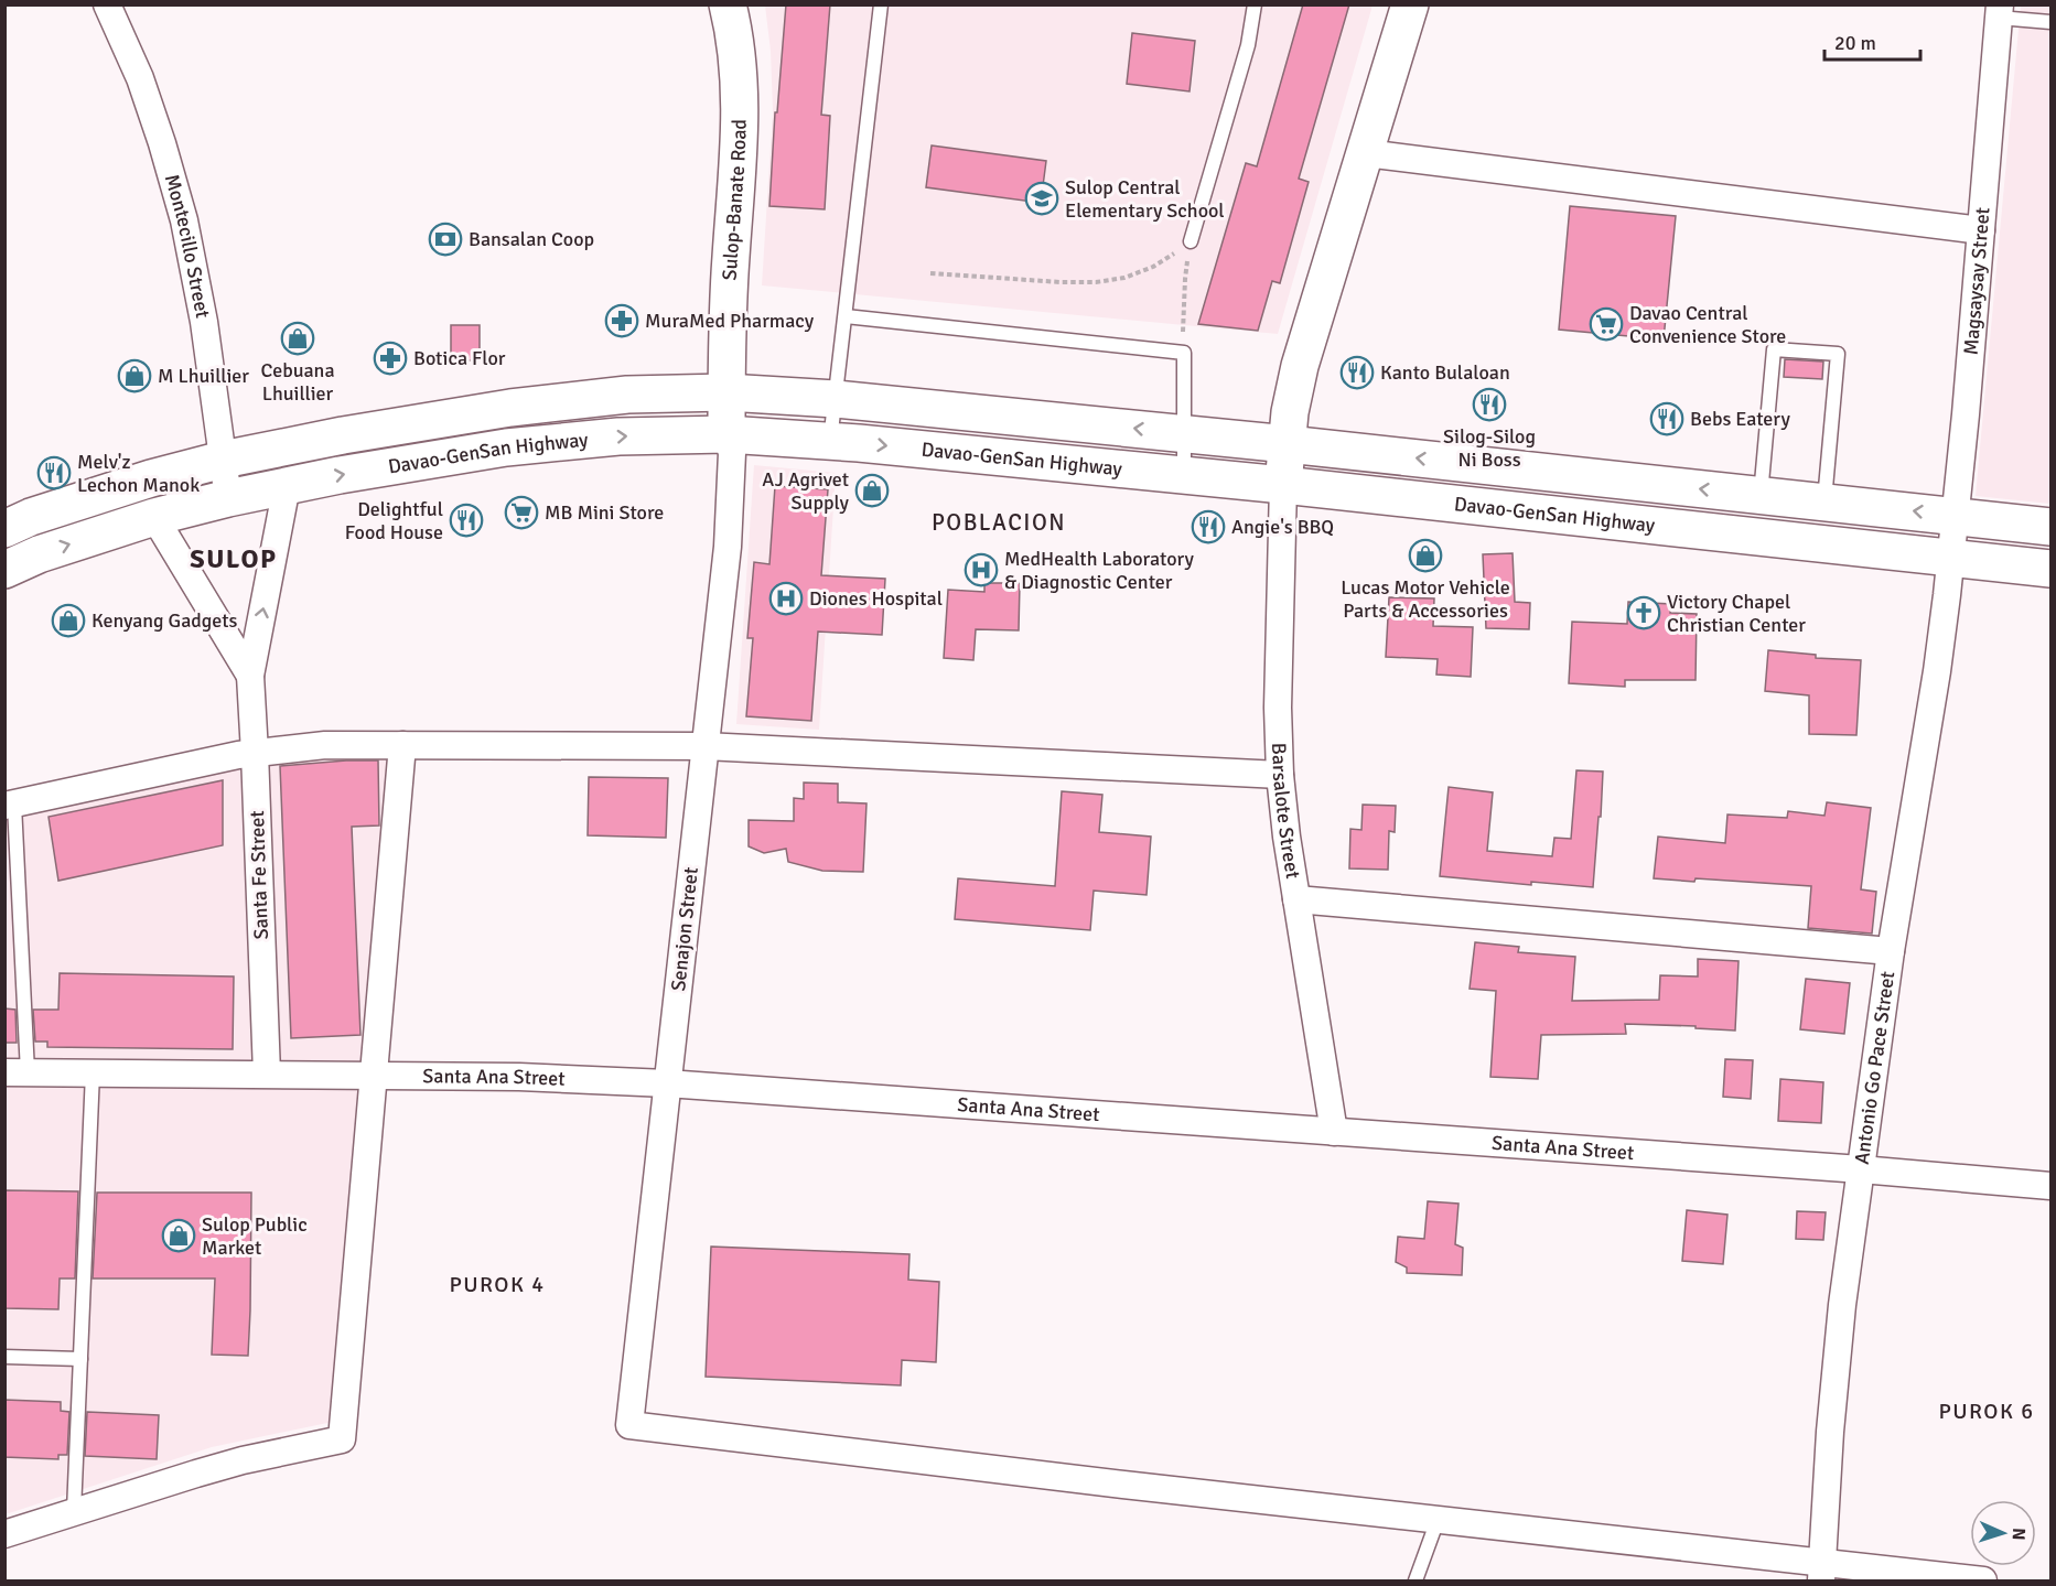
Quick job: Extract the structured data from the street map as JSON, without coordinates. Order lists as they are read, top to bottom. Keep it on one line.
{"streets":{"main road":["Sulop-Banate Road","Davao-GenSan Highway"],"street":["Montecillo Street","Magsaysay Street","Barsalote Street","Santa Fe Street","Senajon Street","Antonio Go Pace Street","Santa Ana Street"]},"crossings":[["Sulop-Banate Road","Davao-GenSan Highway"],["Sulop-Banate Road","Senajon Street"],["Montecillo Street","Davao-GenSan Highway"],["Magsaysay Street","Davao-GenSan Highway"],["Magsaysay Street","Antonio Go Pace Street"],["Davao-GenSan Highway","Barsalote Street"],["Davao-GenSan Highway","Santa Fe Street"],["Davao-GenSan Highway","Senajon Street"],["Davao-GenSan Highway","Antonio Go Pace Street"],["Barsalote Street","Santa Ana Street"],["Santa Fe Street","Santa Ana Street"],["Senajon Street","Santa Ana Street"],["Antonio Go Pace Street","Santa Ana Street"]],"districts":["POBLACION","SULOP","PUROK 4","PUROK 6"],"places":{"school or university":["Sulop Central Elementary School"],"bank":["Bansalan Coop"],"pharmacy":["MuraMed Pharmacy","Botica Flor"],"supermarket":["Davao Central Convenience Store","MB Mini Store"],"shop":["Cebuana Lhuillier","M Lhuillier","AJ Agrivet Supply","Lucas Motor Vehicle Parts & Accessories","Kenyang Gadgets","Sulop Public Market"],"restaurant":["Kanto Bulaloan","Silog-Silog Ni Boss","Bebs Eatery","Melv'z Lechon Manok","Delightful Food House","Angie's BBQ"],"hospital":["MedHealth Laboratory & Diagnostic Center","Diones Hospital"],"church":["Victory Chapel Christian Center"]},"scale_bar":"20 m","north":"right"}
